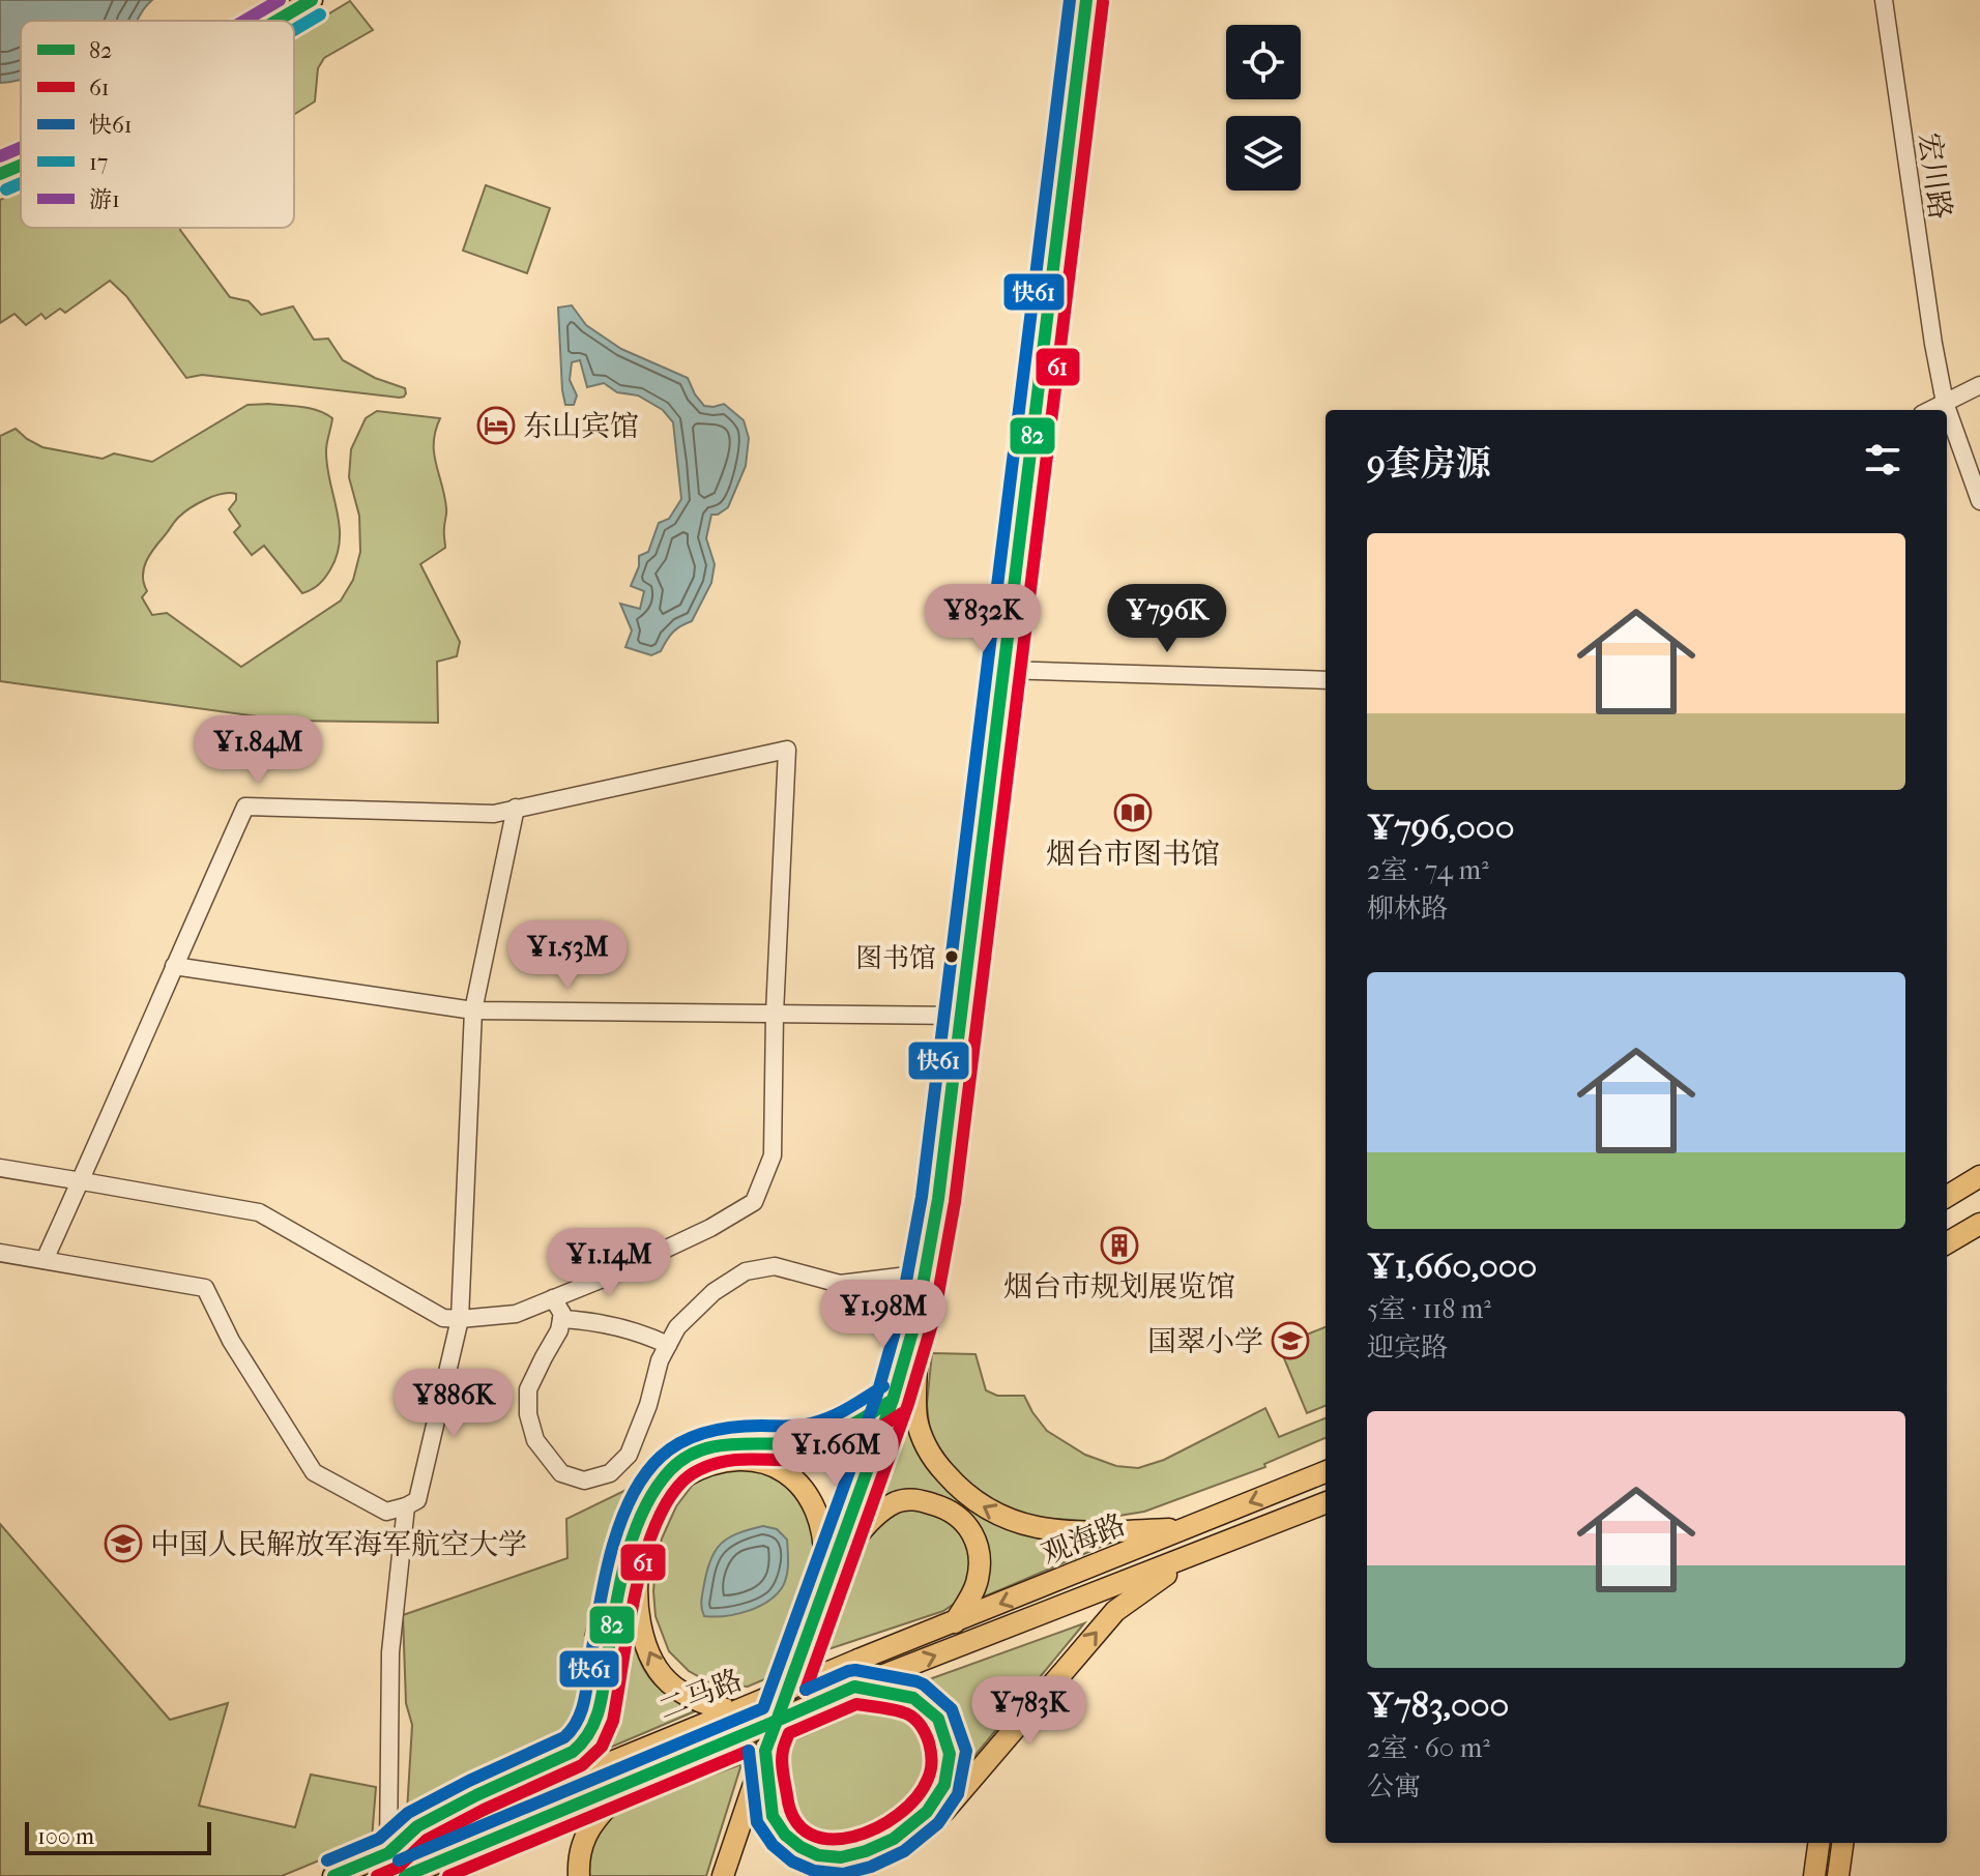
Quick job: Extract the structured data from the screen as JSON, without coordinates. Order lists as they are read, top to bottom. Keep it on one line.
{"streets":{"main road":["观海路","二马路"],"street":["宏川路"]},"crossings":[["观海路","二马路"]],"places":{"hotel":["东山宾馆"],"library":["烟台市图书馆"],"other":["图书馆"],"building":["烟台市规划展览馆"],"school or university":["国翠小学","中国人民解放军海军航空大学"]},"lines":["transit line 82","transit line 快61","transit line 游1","transit line 61","transit line 17"],"legend":["82","61","快61","17","游1"],"scale_bar":"100 m","page":{"heading":"9套房源","list":[{"name":"¥796,000","note":"2室 · 74 m² · 柳林路"},{"name":"¥1,660,000","note":"5室 · 118 m² · 迎宾路"},{"name":"¥783,000","note":"2室 · 60 m² · 公寓"}],"price":["¥832K","¥796K","¥1.84M","¥1.53M","¥1.14M","¥1.98M","¥886K","¥1.66M","¥783K"],"scale":"100 m"}}
